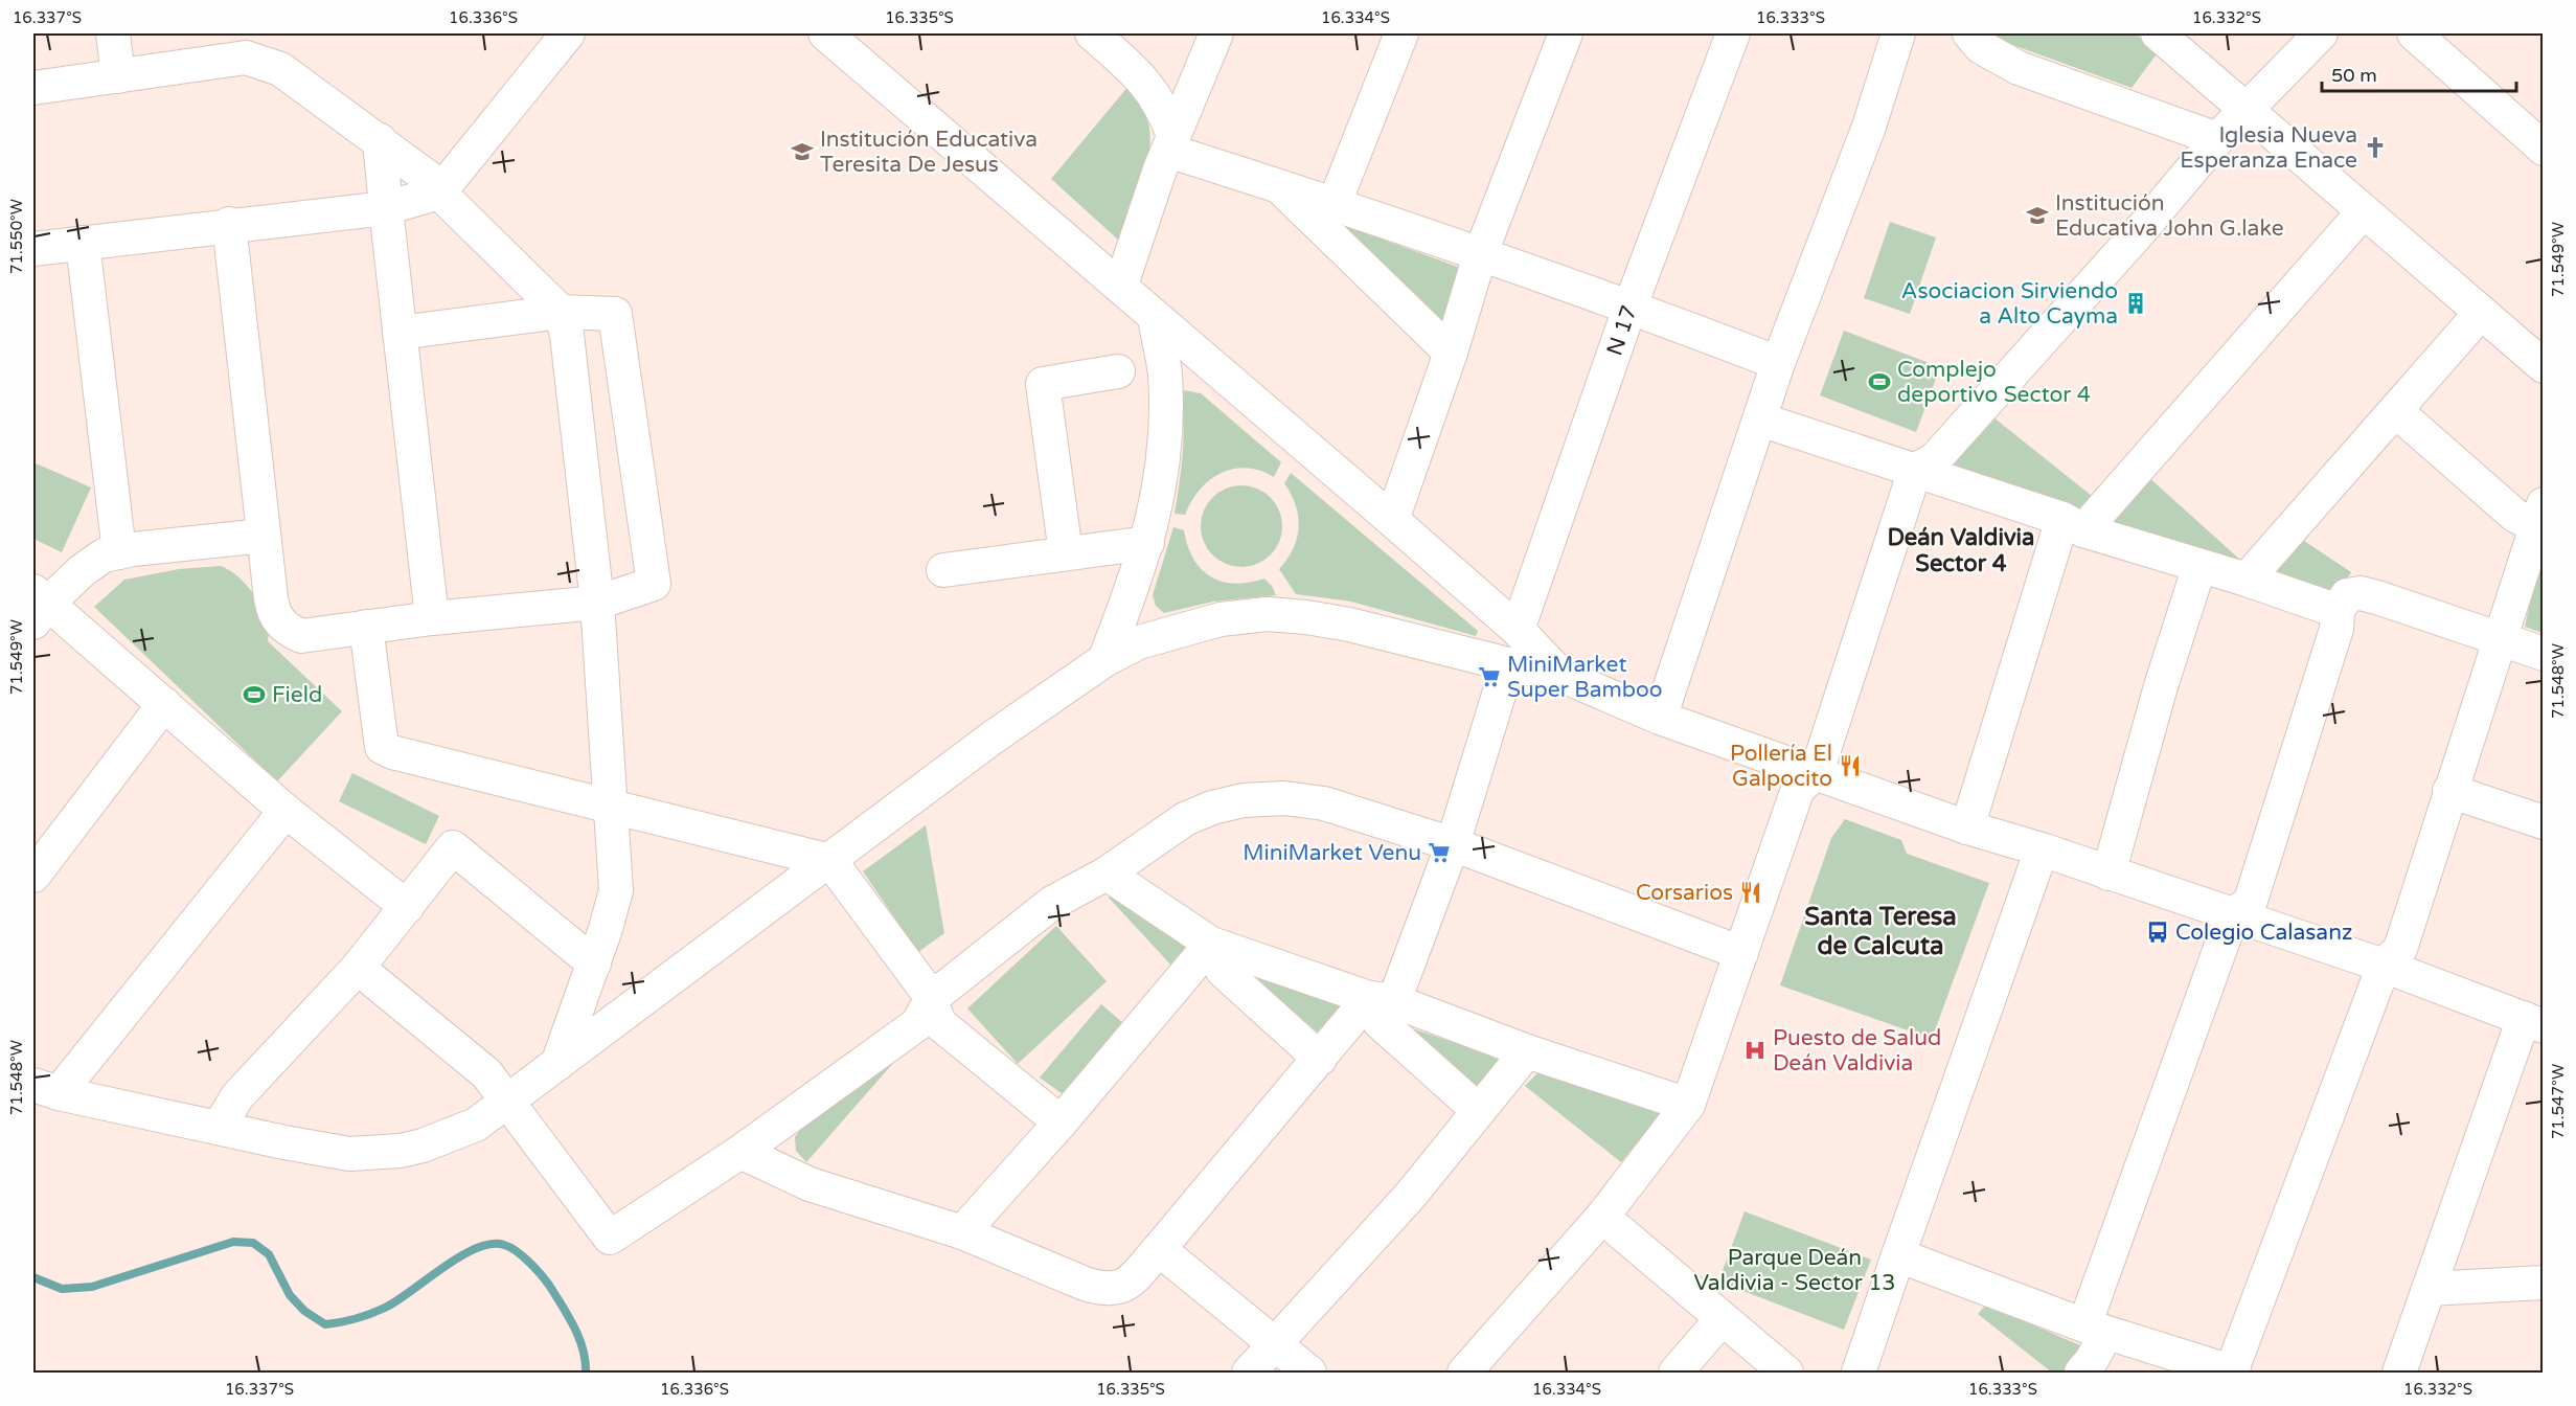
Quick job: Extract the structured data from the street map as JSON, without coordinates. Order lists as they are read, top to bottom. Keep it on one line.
{"streets":{"street":["N 17"]},"districts":["Deán Valdivia Sector 4","Santa Teresa de Calcuta"],"parks":["Parque Deán Valdivia - Sector 13"],"places":{"church":["Iglesia Nueva Esperanza Enace"],"school or university":["Institución Educativa Teresita De Jesus","Institución Educativa John G.lake"],"building":["Asociacion Sirviendo a Alto Cayma"],"sports":["Complejo deportivo Sector 4","Field"],"supermarket":["MiniMarket Super Bamboo","MiniMarket Venu"],"restaurant":["Pollería El Galpocito","Corsarios"],"bus stop":["Colegio Calasanz"],"hospital":["Puesto de Salud Deán Valdivia"]},"scale_bar":"50 m","coordinates":["16.337°S","16.336°S","16.335°S","16.334°S","16.333°S","16.332°S","71.550°W","71.549°W","71.548°W","71.547°W"]}
